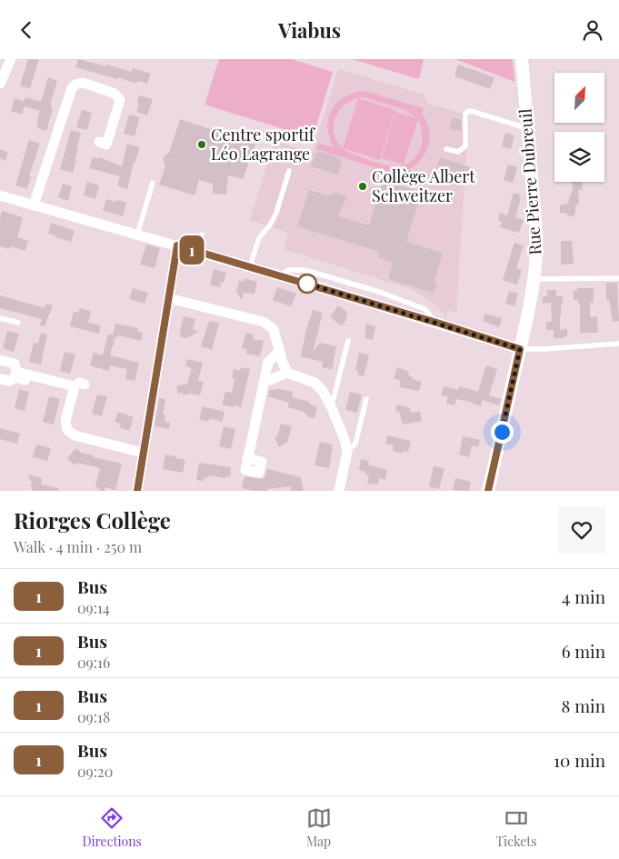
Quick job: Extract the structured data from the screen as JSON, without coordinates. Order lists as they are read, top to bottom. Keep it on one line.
{"streets":{"street":["Rue Pierre Dubreuil"]},"places":["Centre sportif Léo Lagrange","Collège Albert Schweitzer"],"lines":["bus line 1"],"north":"top right","page":{"header":"Viabus","on_map":"1","heading":["Riorges Collège","Walk · 4 min · 250 m"],"list":[{"mark":"1","name":"Bus","note":"09:14","value":"4 min"},{"mark":"1","name":"Bus","note":"09:16","value":"6 min"},{"mark":"1","name":"Bus","note":"09:18","value":"8 min"},{"mark":"1","name":"Bus","note":"09:20","value":"10 min"}],"tabs":["Directions","Map","Tickets"]}}
